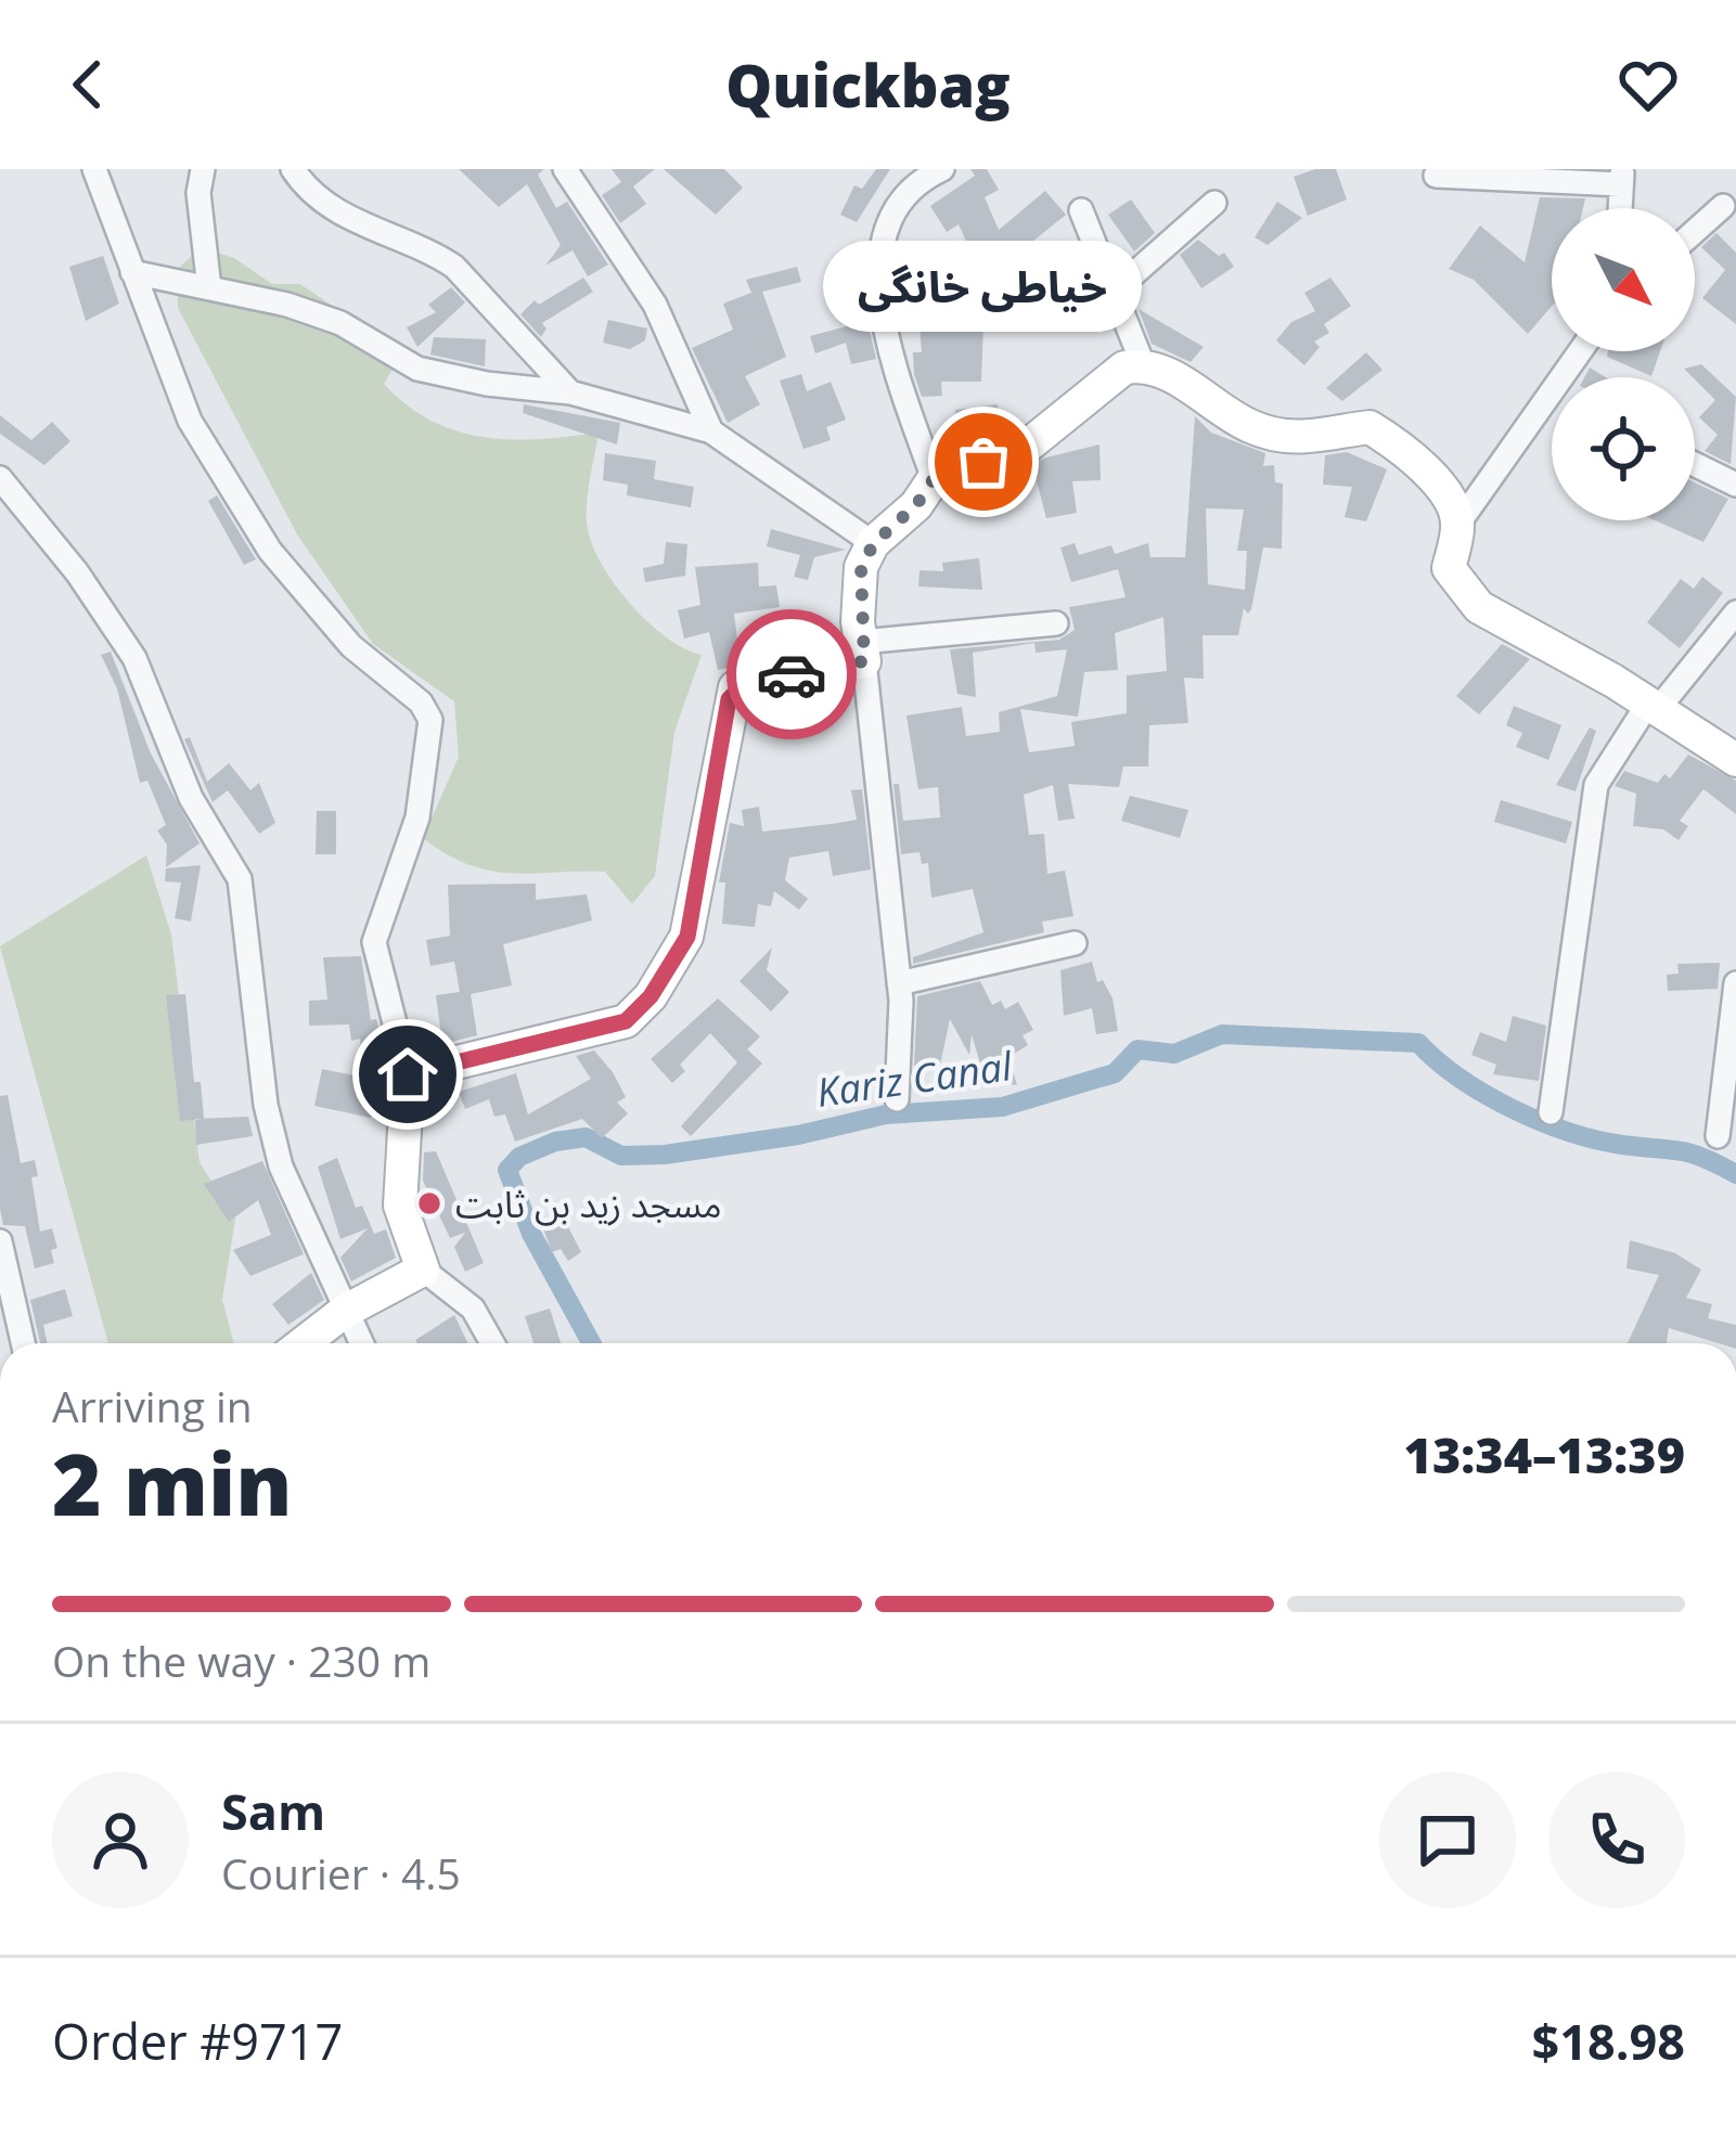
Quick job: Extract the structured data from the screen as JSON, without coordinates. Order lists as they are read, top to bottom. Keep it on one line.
{"water":["Kariz Canal"],"places":["خیاطی خانگی","مسجد زید بن ثابت"],"north":"bottom right","page":{"header":"Quickbag","bubble":"خیاطی خانگی","heading":["2 min","Arriving in","13:34–13:39"],"panel":["Sam","Courier · 4.5","Order #9717","$18.98"],"bar":"On the way · 230 m"}}
